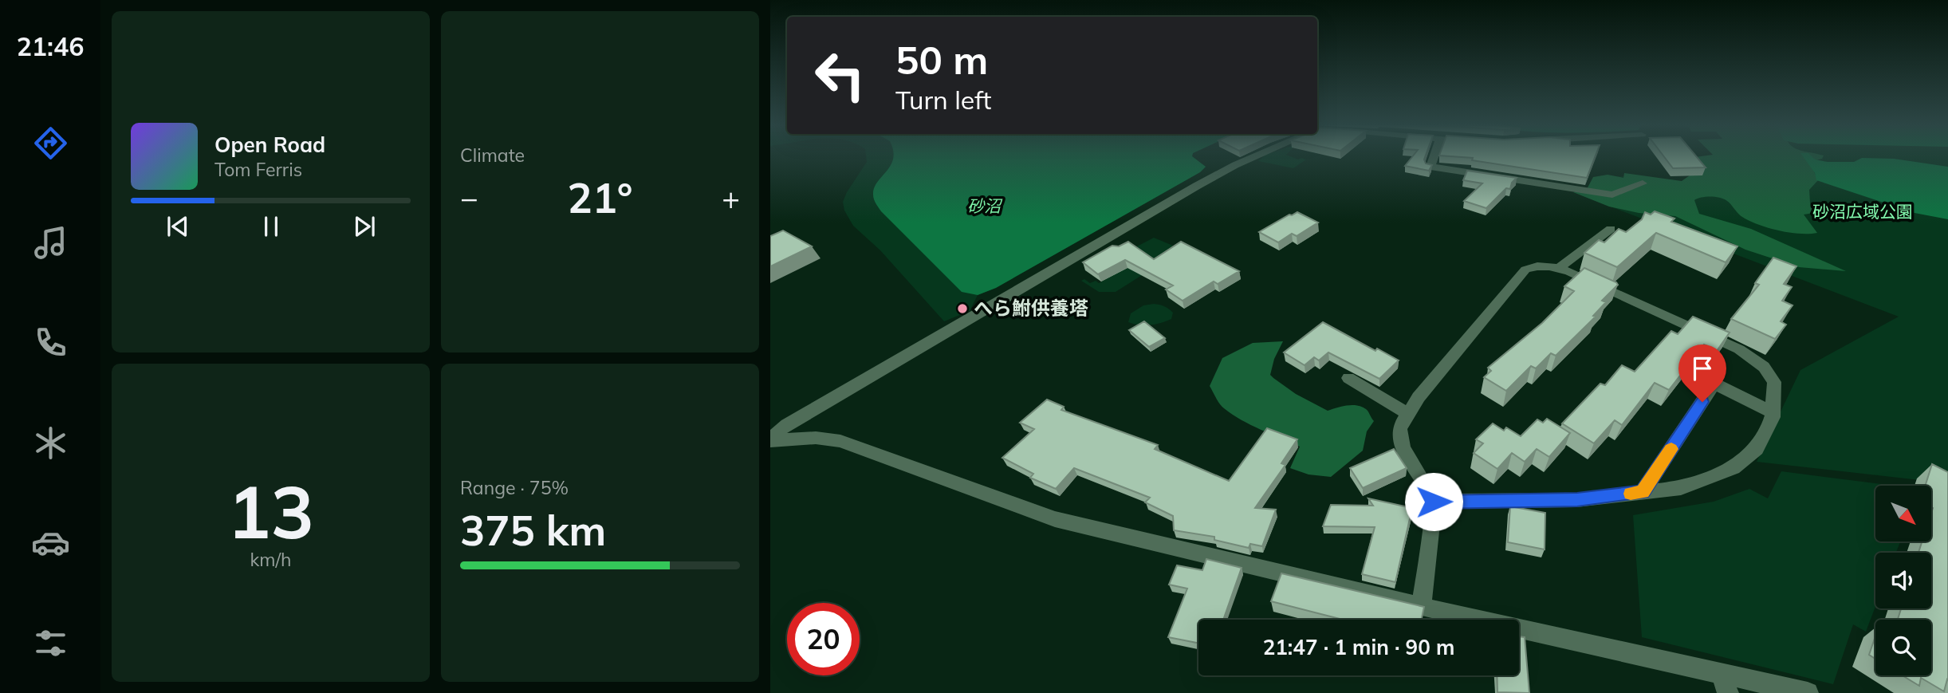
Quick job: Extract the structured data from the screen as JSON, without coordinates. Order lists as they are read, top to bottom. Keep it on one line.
{"water":["砂沼"],"parks":["砂沼広域公園"],"places":["へら鮒供養塔"],"north":"bottom right","page":{"tabs":"21:46","tile":["Climate",["13","km/h"],["Range · 75%","375 km"]],"turn":["50 m","Turn left"],"song":["Open Road","Tom Ferris"],"heat":["−","21°","+"],"limit":"20","trip":"21:47 · 1 min · 90 m"}}
